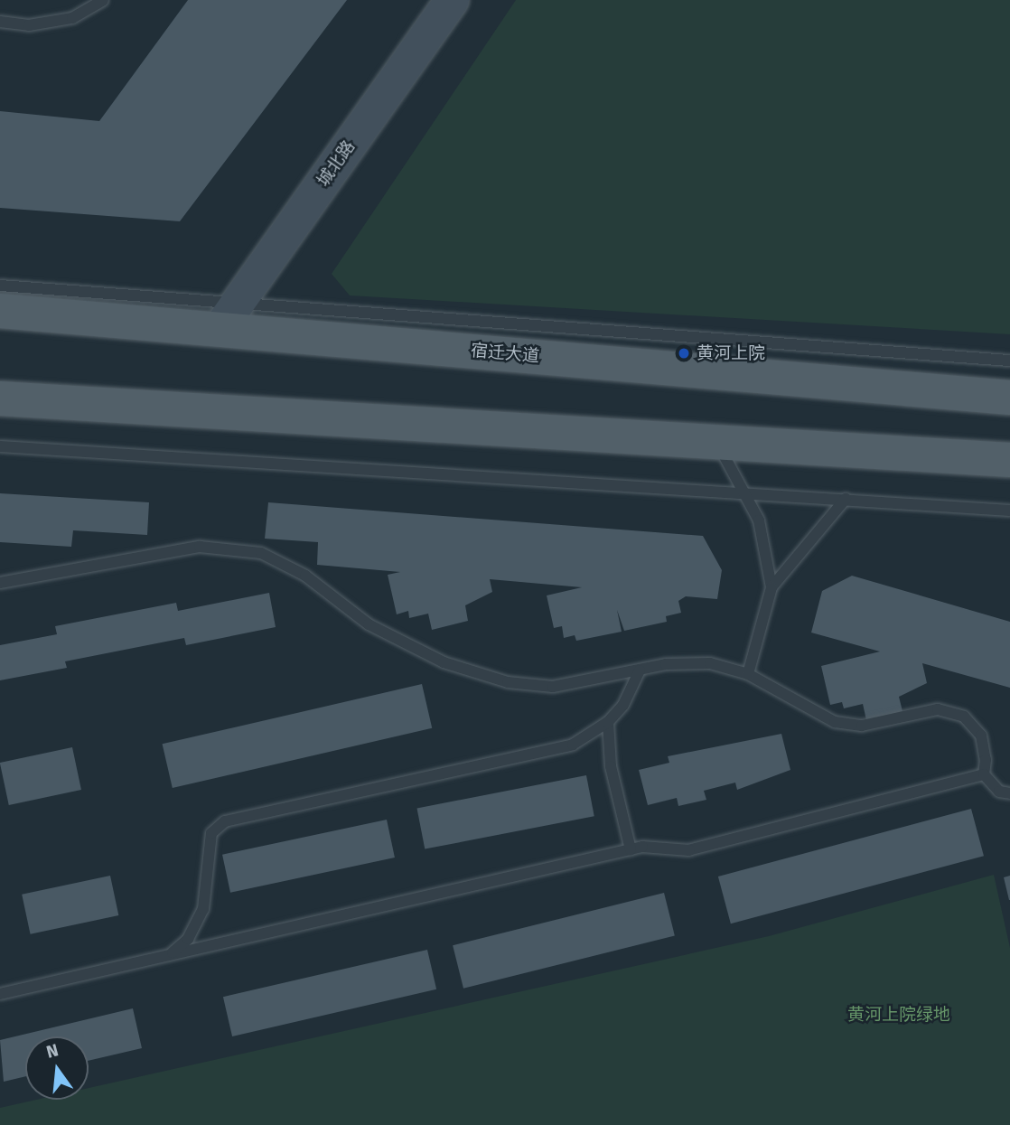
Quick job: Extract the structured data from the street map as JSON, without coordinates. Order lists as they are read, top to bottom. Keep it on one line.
{"streets":{"main road":["宿迁大道"],"street":["城北路"]},"crossings":[["城北路","宿迁大道"]],"parks":["黄河上院绿地"],"places":["黄河上院"],"north":"top"}
